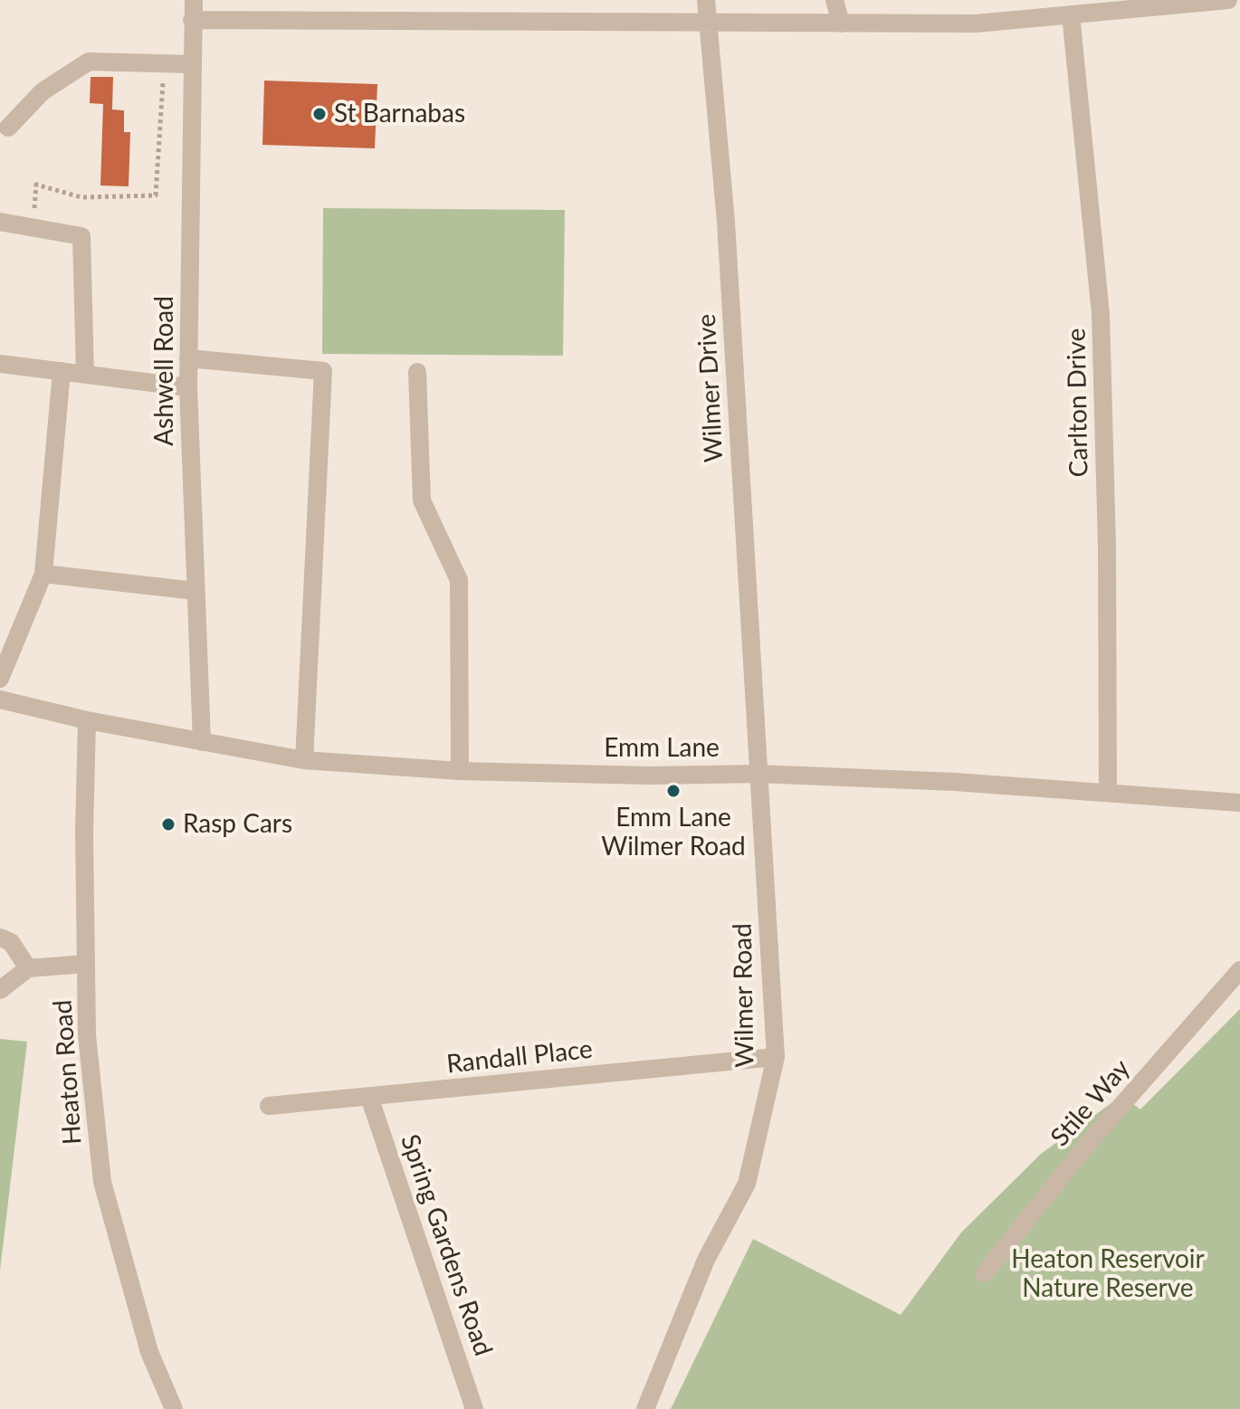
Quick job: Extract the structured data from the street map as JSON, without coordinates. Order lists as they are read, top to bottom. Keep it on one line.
{"streets":{"street":["Ashwell Road","Wilmer Drive","Carlton Drive","Emm Lane","Wilmer Road","Randall Place","Heaton Road","Stile Way","Spring Gardens Road"]},"crossings":[["Ashwell Road","Emm Lane"],["Wilmer Drive","Emm Lane"],["Wilmer Drive","Wilmer Road"],["Carlton Drive","Emm Lane"],["Emm Lane","Wilmer Road"],["Emm Lane","Heaton Road"],["Wilmer Road","Randall Place"],["Randall Place","Spring Gardens Road"]],"parks":["Heaton Reservoir Nature Reserve"],"places":["St Barnabas","Emm Lane Wilmer Road","Rasp Cars"]}
